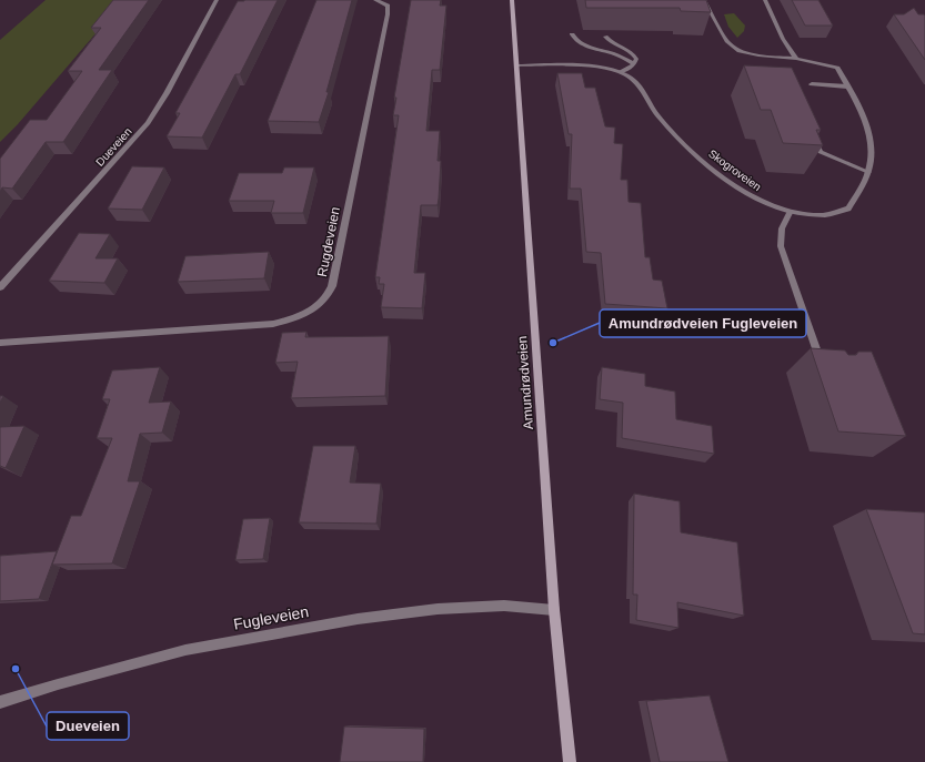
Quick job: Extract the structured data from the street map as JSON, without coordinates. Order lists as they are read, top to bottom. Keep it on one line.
{"streets":{"main road":["Amundrødveien"],"street":["Dueveien","Skogroveien","Rugdeveien","Fugleveien"]},"crossings":[["Skogroveien","Amundrødveien"],["Amundrødveien","Fugleveien"]],"places":["Amundrødveien Fugleveien","Dueveien"]}
